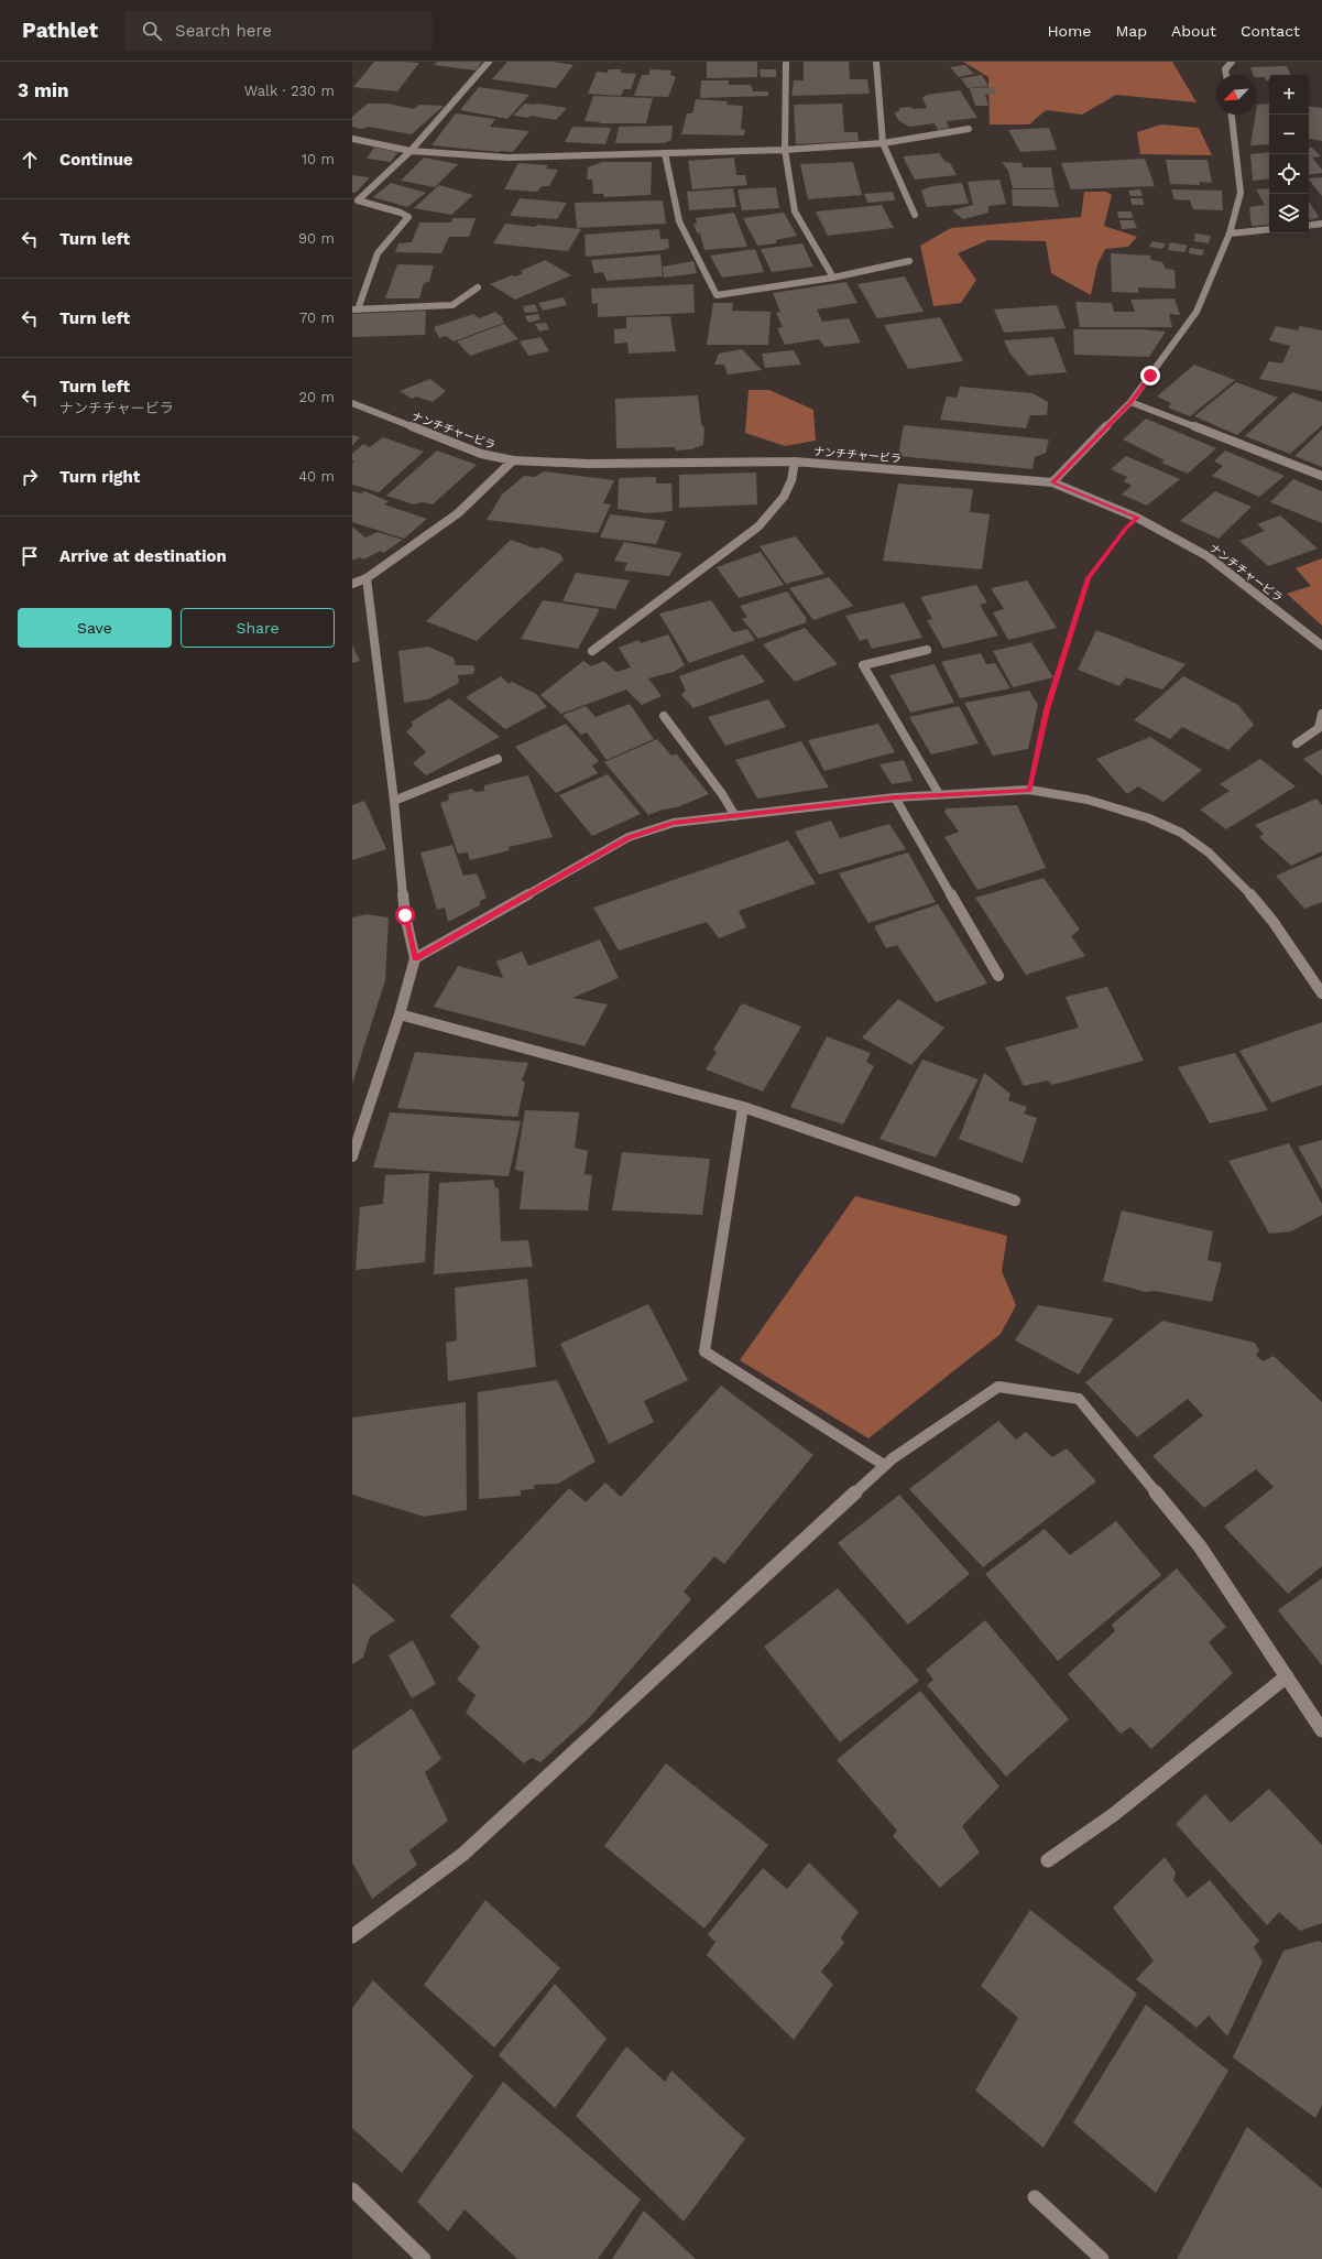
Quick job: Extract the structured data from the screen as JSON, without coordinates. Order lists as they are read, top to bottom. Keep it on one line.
{"streets":{"street":["ナンチチャービラ"]},"north":"bottom left","page":{"header":"Pathlet","search":"Search here","nav":["Home","Map","About","Contact"],"heading":["3 min","Walk · 230 m"],"map_buttons":["+","−"],"list":[["Continue","10 m"],["Turn left","90 m"],["Turn left","70 m"],["Turn left","ナンチチャービラ","20 m"],["Turn right","40 m"],"Arrive at destination"],"buttons":["Save","Share"]}}
